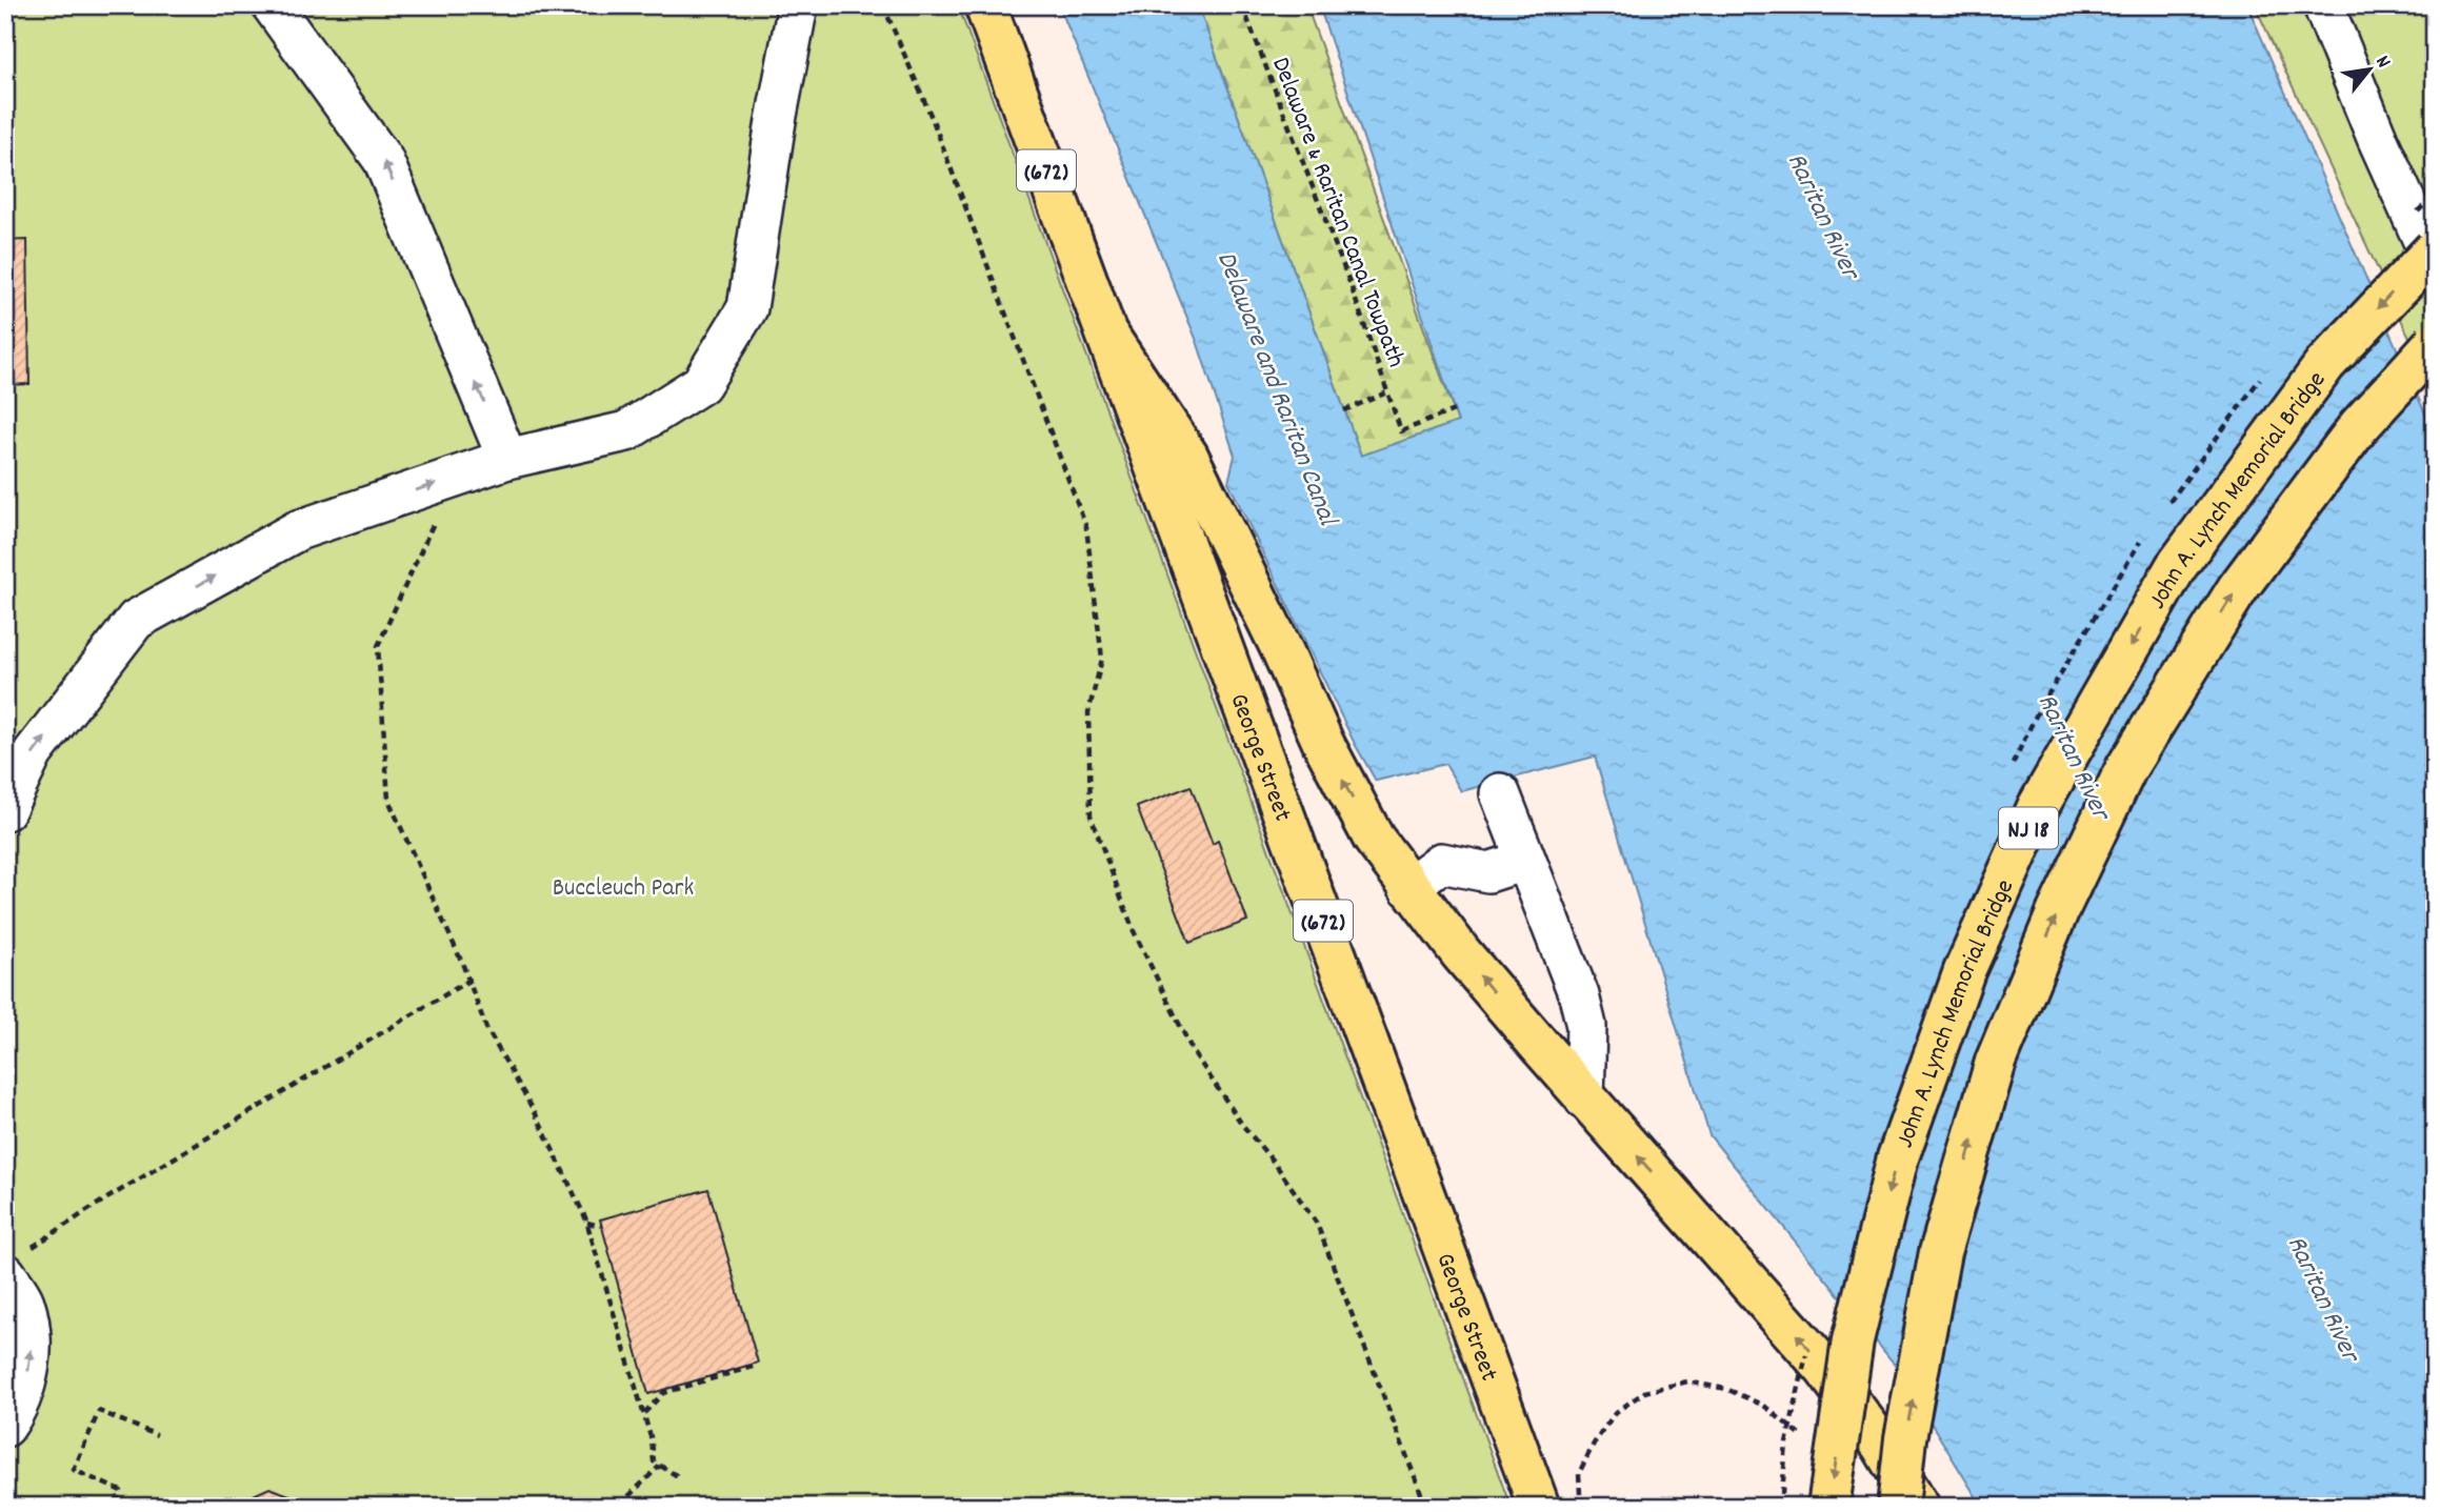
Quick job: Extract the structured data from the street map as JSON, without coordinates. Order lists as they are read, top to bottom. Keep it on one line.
{"streets":{"main road":["(672)","John A. Lynch Memorial Bridge","George Street","NJ 18"],"path":["Delaware & Raritan Canal Towpath"]},"water":["Raritan River","Delaware and Raritan Canal"],"parks":["Buccleuch Park"],"north":"top right"}
